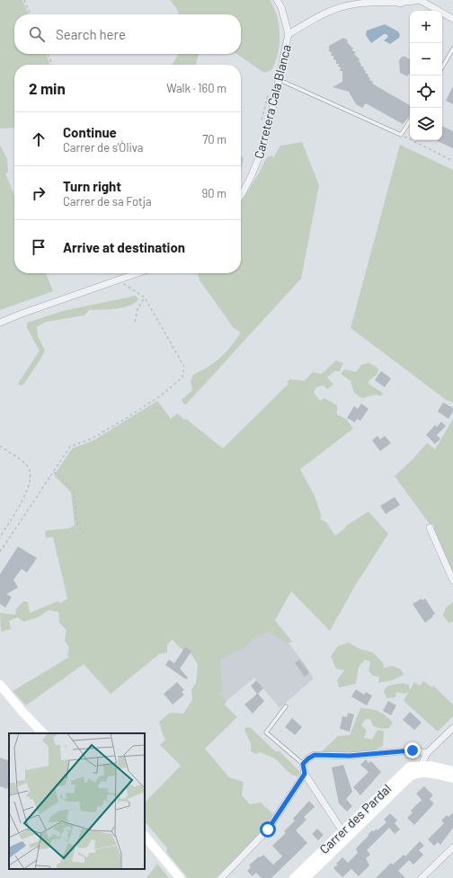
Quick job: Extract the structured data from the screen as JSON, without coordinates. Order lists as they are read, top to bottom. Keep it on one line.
{"streets":{"street":["Carretera Cala Blanca","Carrer des Pardal"]},"page":{"map_buttons":["+","−"],"search":"Search here","heading":["2 min","Walk · 160 m"],"list":[["Continue","Carrer de s'Òliva","70 m"],["Turn right","Carrer de sa Fotja","90 m"],"Arrive at destination"]}}
